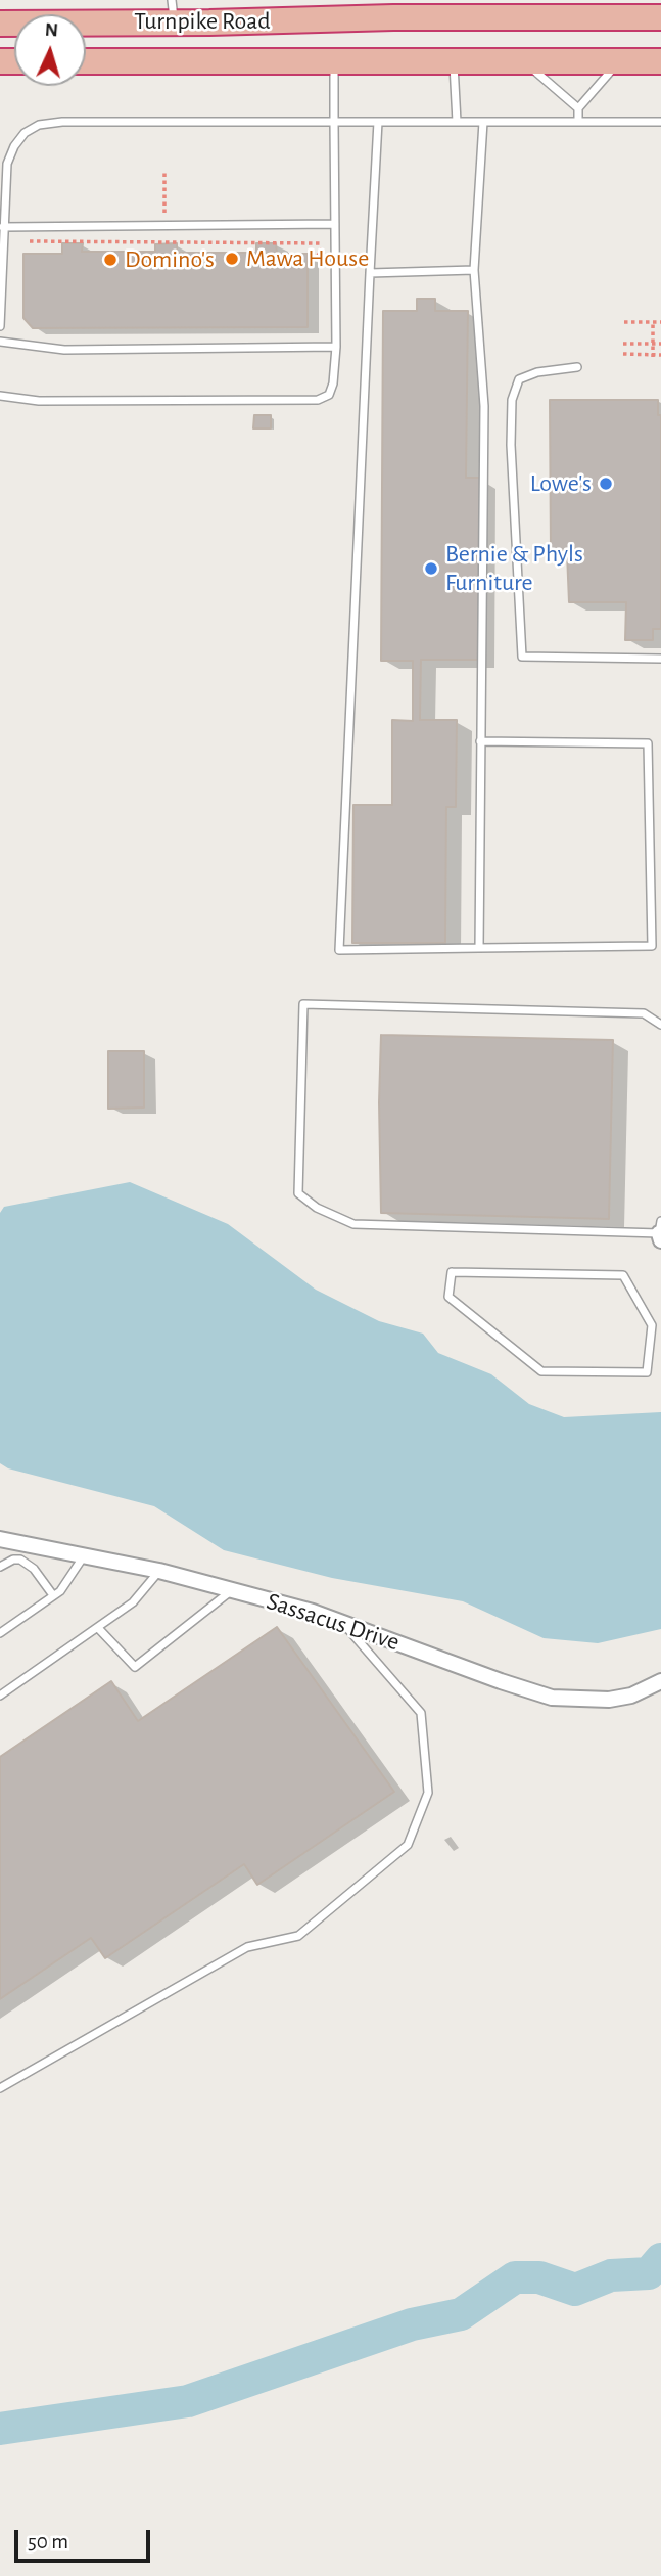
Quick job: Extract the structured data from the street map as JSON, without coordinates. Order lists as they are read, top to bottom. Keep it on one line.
{"streets":{"highway":["Turnpike Road"],"street":["Sassacus Drive"]},"places":["Mawa House","Domino's","Lowe's","Bernie & Phyls Furniture"],"scale_bar":"50 m","north":"top"}
